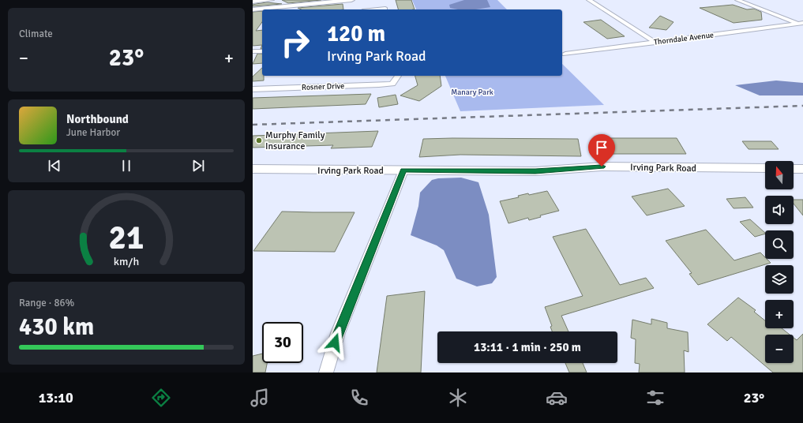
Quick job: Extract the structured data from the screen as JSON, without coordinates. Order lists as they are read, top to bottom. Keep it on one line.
{"streets":{"main road":["Irving Park Road"],"street":["Thorndale Avenue","Rosner Drive"]},"parks":["Manary Park"],"places":["Murphy Family Insurance"],"north":"top","page":{"tile":["Climate",["Range · 86%","430 km"]],"turn":["120 m","Irving Park Road"],"heat":["−","23°","+"],"song":["Northbound","June Harbor"],"map_buttons":["+","−"],"limit":"30","trip":"13:11 · 1 min · 250 m","tabs":["13:10","23°"],"gauge":["21","km/h"]}}
